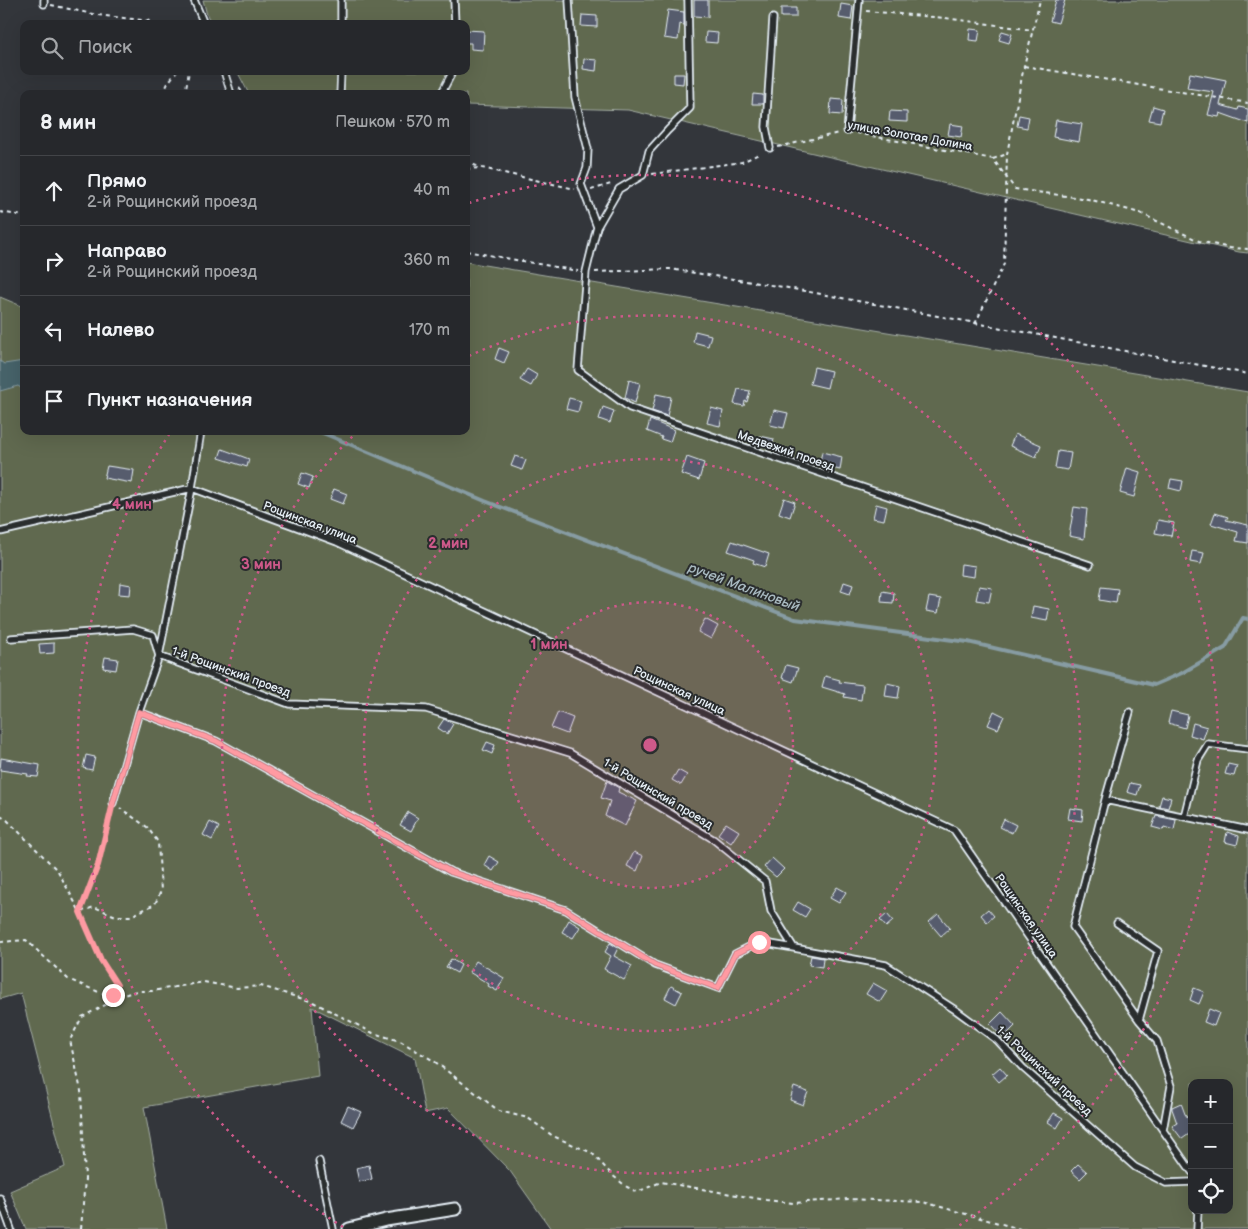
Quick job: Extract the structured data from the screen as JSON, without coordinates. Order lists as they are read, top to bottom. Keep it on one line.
{"streets":{"lane":["Медвежий проезд","Рощинская улица","1-й Рощинский проезд"],"path":["улица Золотая Долина"]},"water":["ручей Малиновый"],"page":{"search":"Поиск","heading":["8 мин","Пешком · 570 m"],"list":[["Прямо","2-й Рощинский проезд","40 m"],["Направо","2-й Рощинский проезд","360 m"],["Налево","170 m"],"Пункт назначения"],"map_buttons":["+","−"]},"rings":["4 мин","2 мин","3 мин","1 мин"]}
